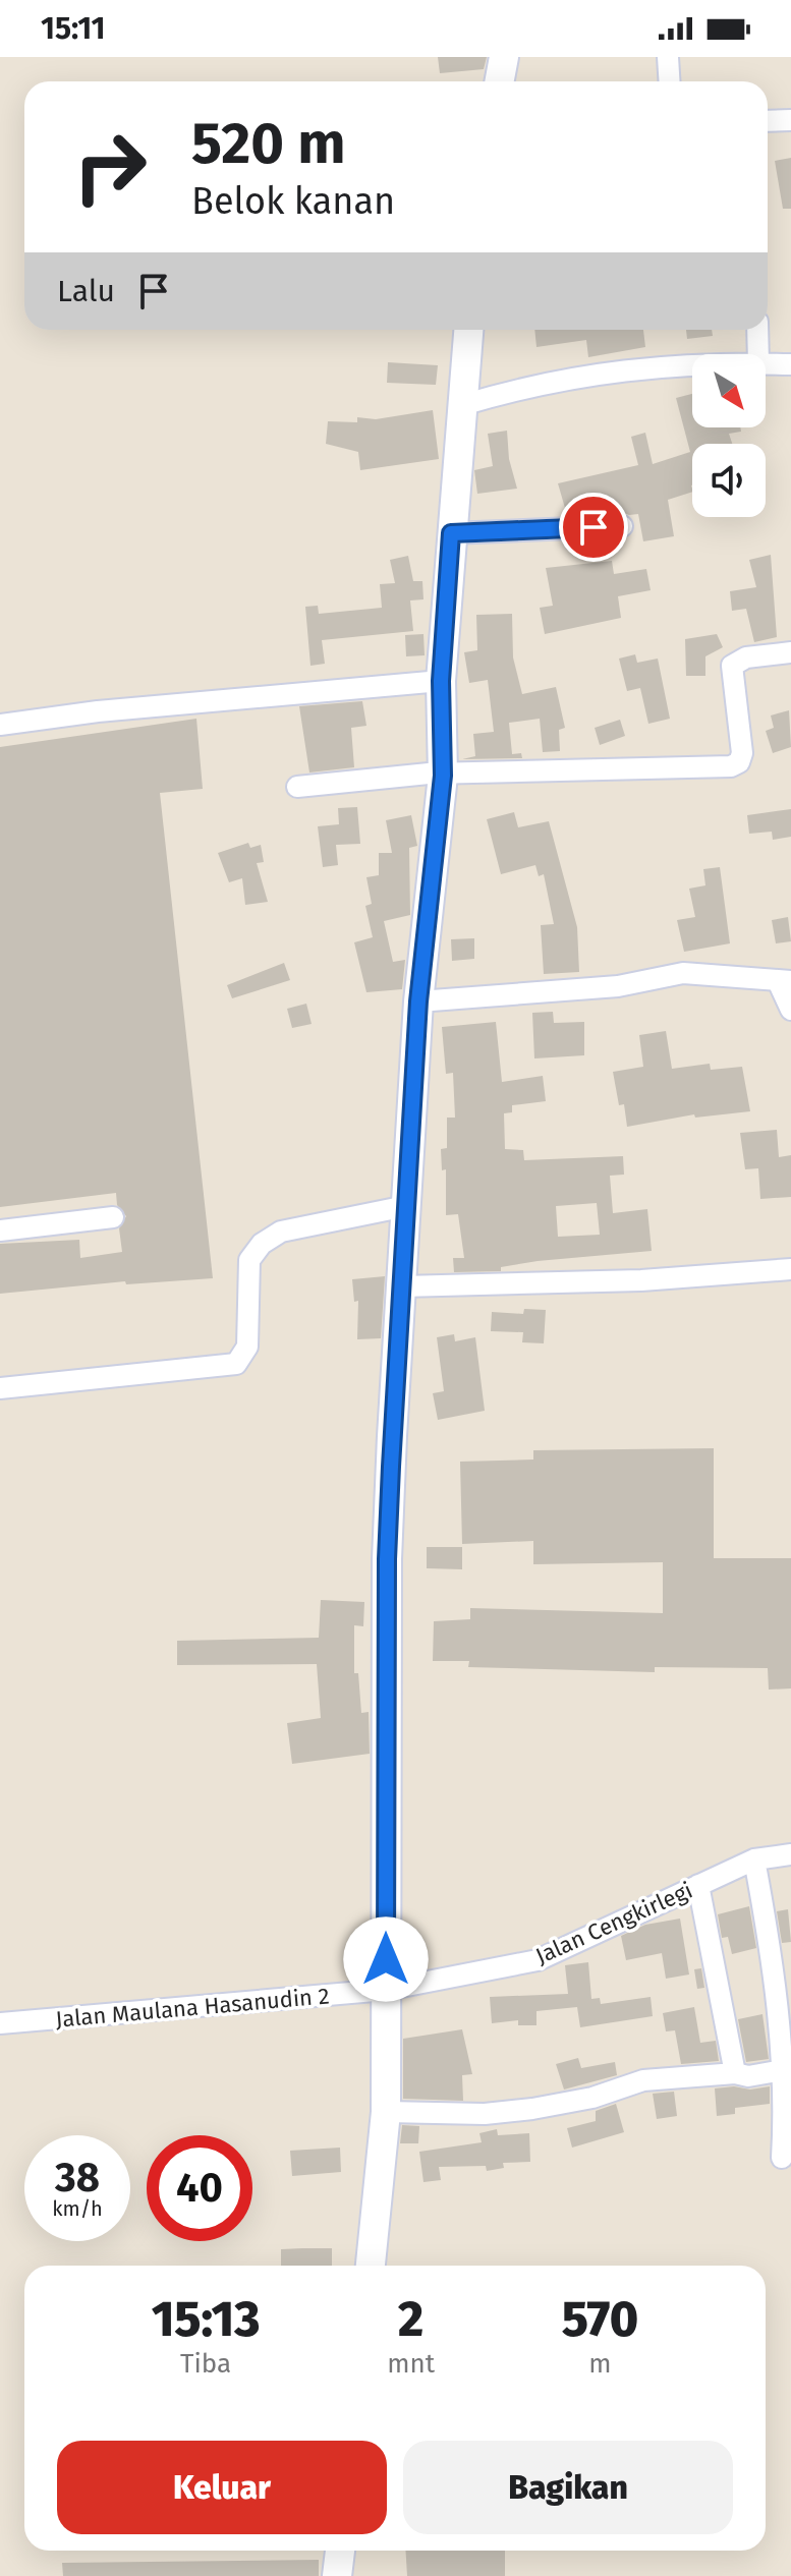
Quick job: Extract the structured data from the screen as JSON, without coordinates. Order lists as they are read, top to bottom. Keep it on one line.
{"streets":{"street":["Jalan Cengkirlegi","Jalan Maulana Hasanudin 2"]},"crossings":[["Jalan Cengkirlegi","Jalan Maulana Hasanudin 2"]],"north":"bottom right","page":{"status":"15:11","turn":["520 m","Belok kanan"],"then":"Lalu","speed":"38 km/h","limit":"40","eta":["15:13","Tiba","2","mnt","570","m"],"buttons":["Keluar","Bagikan"]}}
